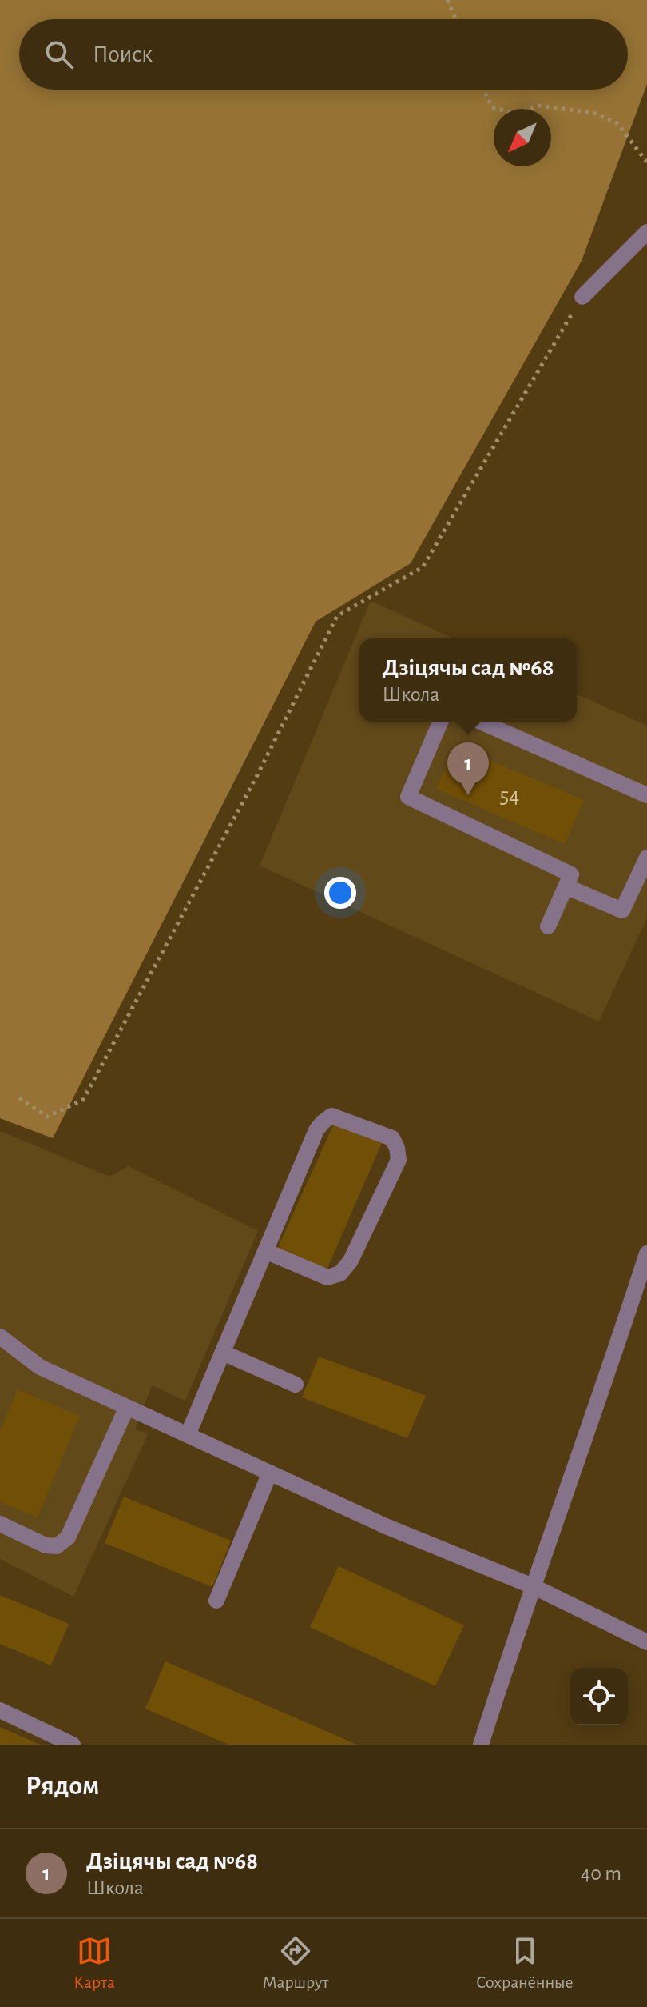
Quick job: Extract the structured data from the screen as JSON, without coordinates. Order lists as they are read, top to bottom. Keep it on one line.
{"house_numbers":["54"],"north":"bottom left","page":{"search":"Поиск","popup":["Дзіцячы сад №68","Школа"],"pins":"1","heading":"Рядом","list":[{"mark":"1","name":"Дзіцячы сад №68","note":"Школа","value":"40 m"}],"nav":["Карта","Маршрут","Сохранённые"]}}
